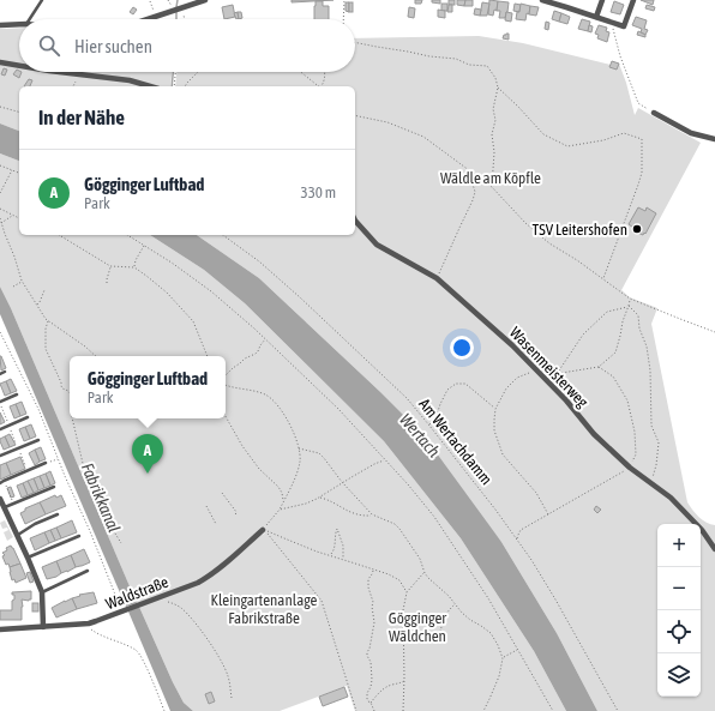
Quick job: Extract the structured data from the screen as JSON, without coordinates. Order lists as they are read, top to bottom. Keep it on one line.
{"streets":{"street":["Wasenmeisterweg","Waldstraße"],"path":["Am Wertachdamm"]},"water":["Wertach","Fabrikkanal"],"parks":["Wäldle am Köpfle","Kleingartenanlage Fabrikstraße","Gögginger Wäldchen"],"places":["TSV Leitershofen"],"page":{"search":"Hier suchen","heading":"In der Nähe","list":[{"mark":"A","name":"Gögginger Luftbad","note":"Park","value":"330 m"}],"popup":["Gögginger Luftbad","Park"],"pins":"A","map_buttons":["+","−"]}}
